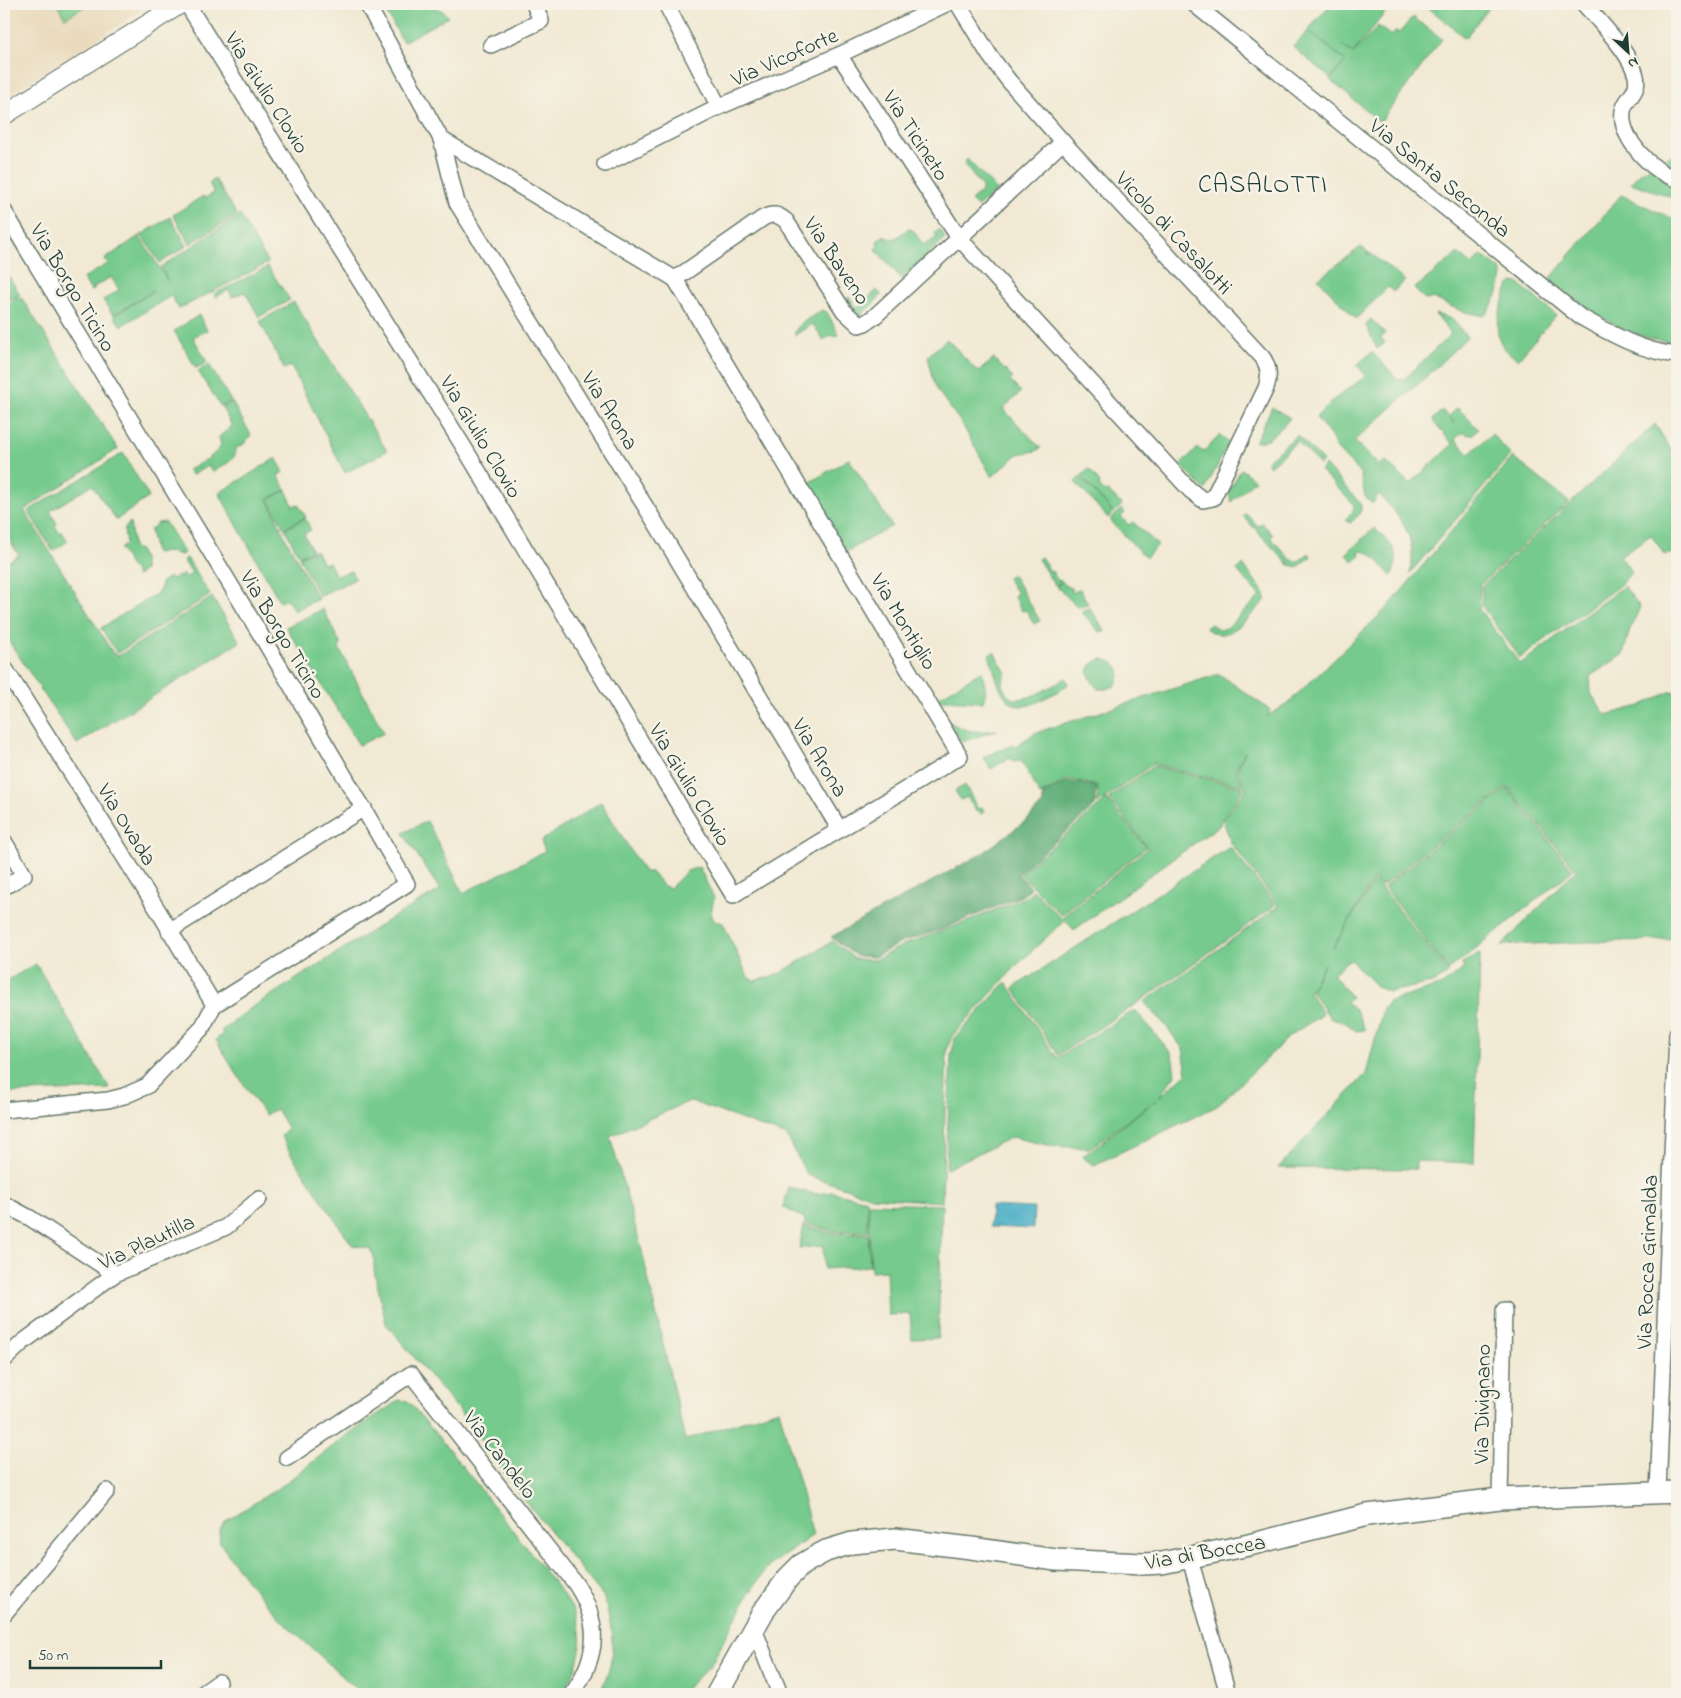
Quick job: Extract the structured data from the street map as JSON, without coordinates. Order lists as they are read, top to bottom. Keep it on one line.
{"streets":{"main road":["Via di Boccea"],"street":["Via Vicoforte","Via Giulio Clovio","Via Ticineto","Via Santa Seconda","Vicolo di Casalotti","Via Baveno","Via Borgo Ticino","Via Arona","Via Montiglio","Via Ovada","Via Plautilla","Via Rocca Grimalda","Via Divignano","Via Candelo"]},"crossings":[["Via Vicoforte","Via Ticineto"],["Via Giulio Clovio","Via Montiglio"],["Via Ticineto","Vicolo di Casalotti"],["Via Ticineto","Via Baveno"],["Vicolo di Casalotti","Via Baveno"],["Via Baveno","Via Montiglio"],["Via Borgo Ticino","Via Ovada"],["Via Arona","Via Montiglio"],["Via Rocca Grimalda","Via di Boccea"],["Via Divignano","Via di Boccea"]],"districts":["CASALOTTI"],"scale_bar":"50 m","north":"bottom right"}
